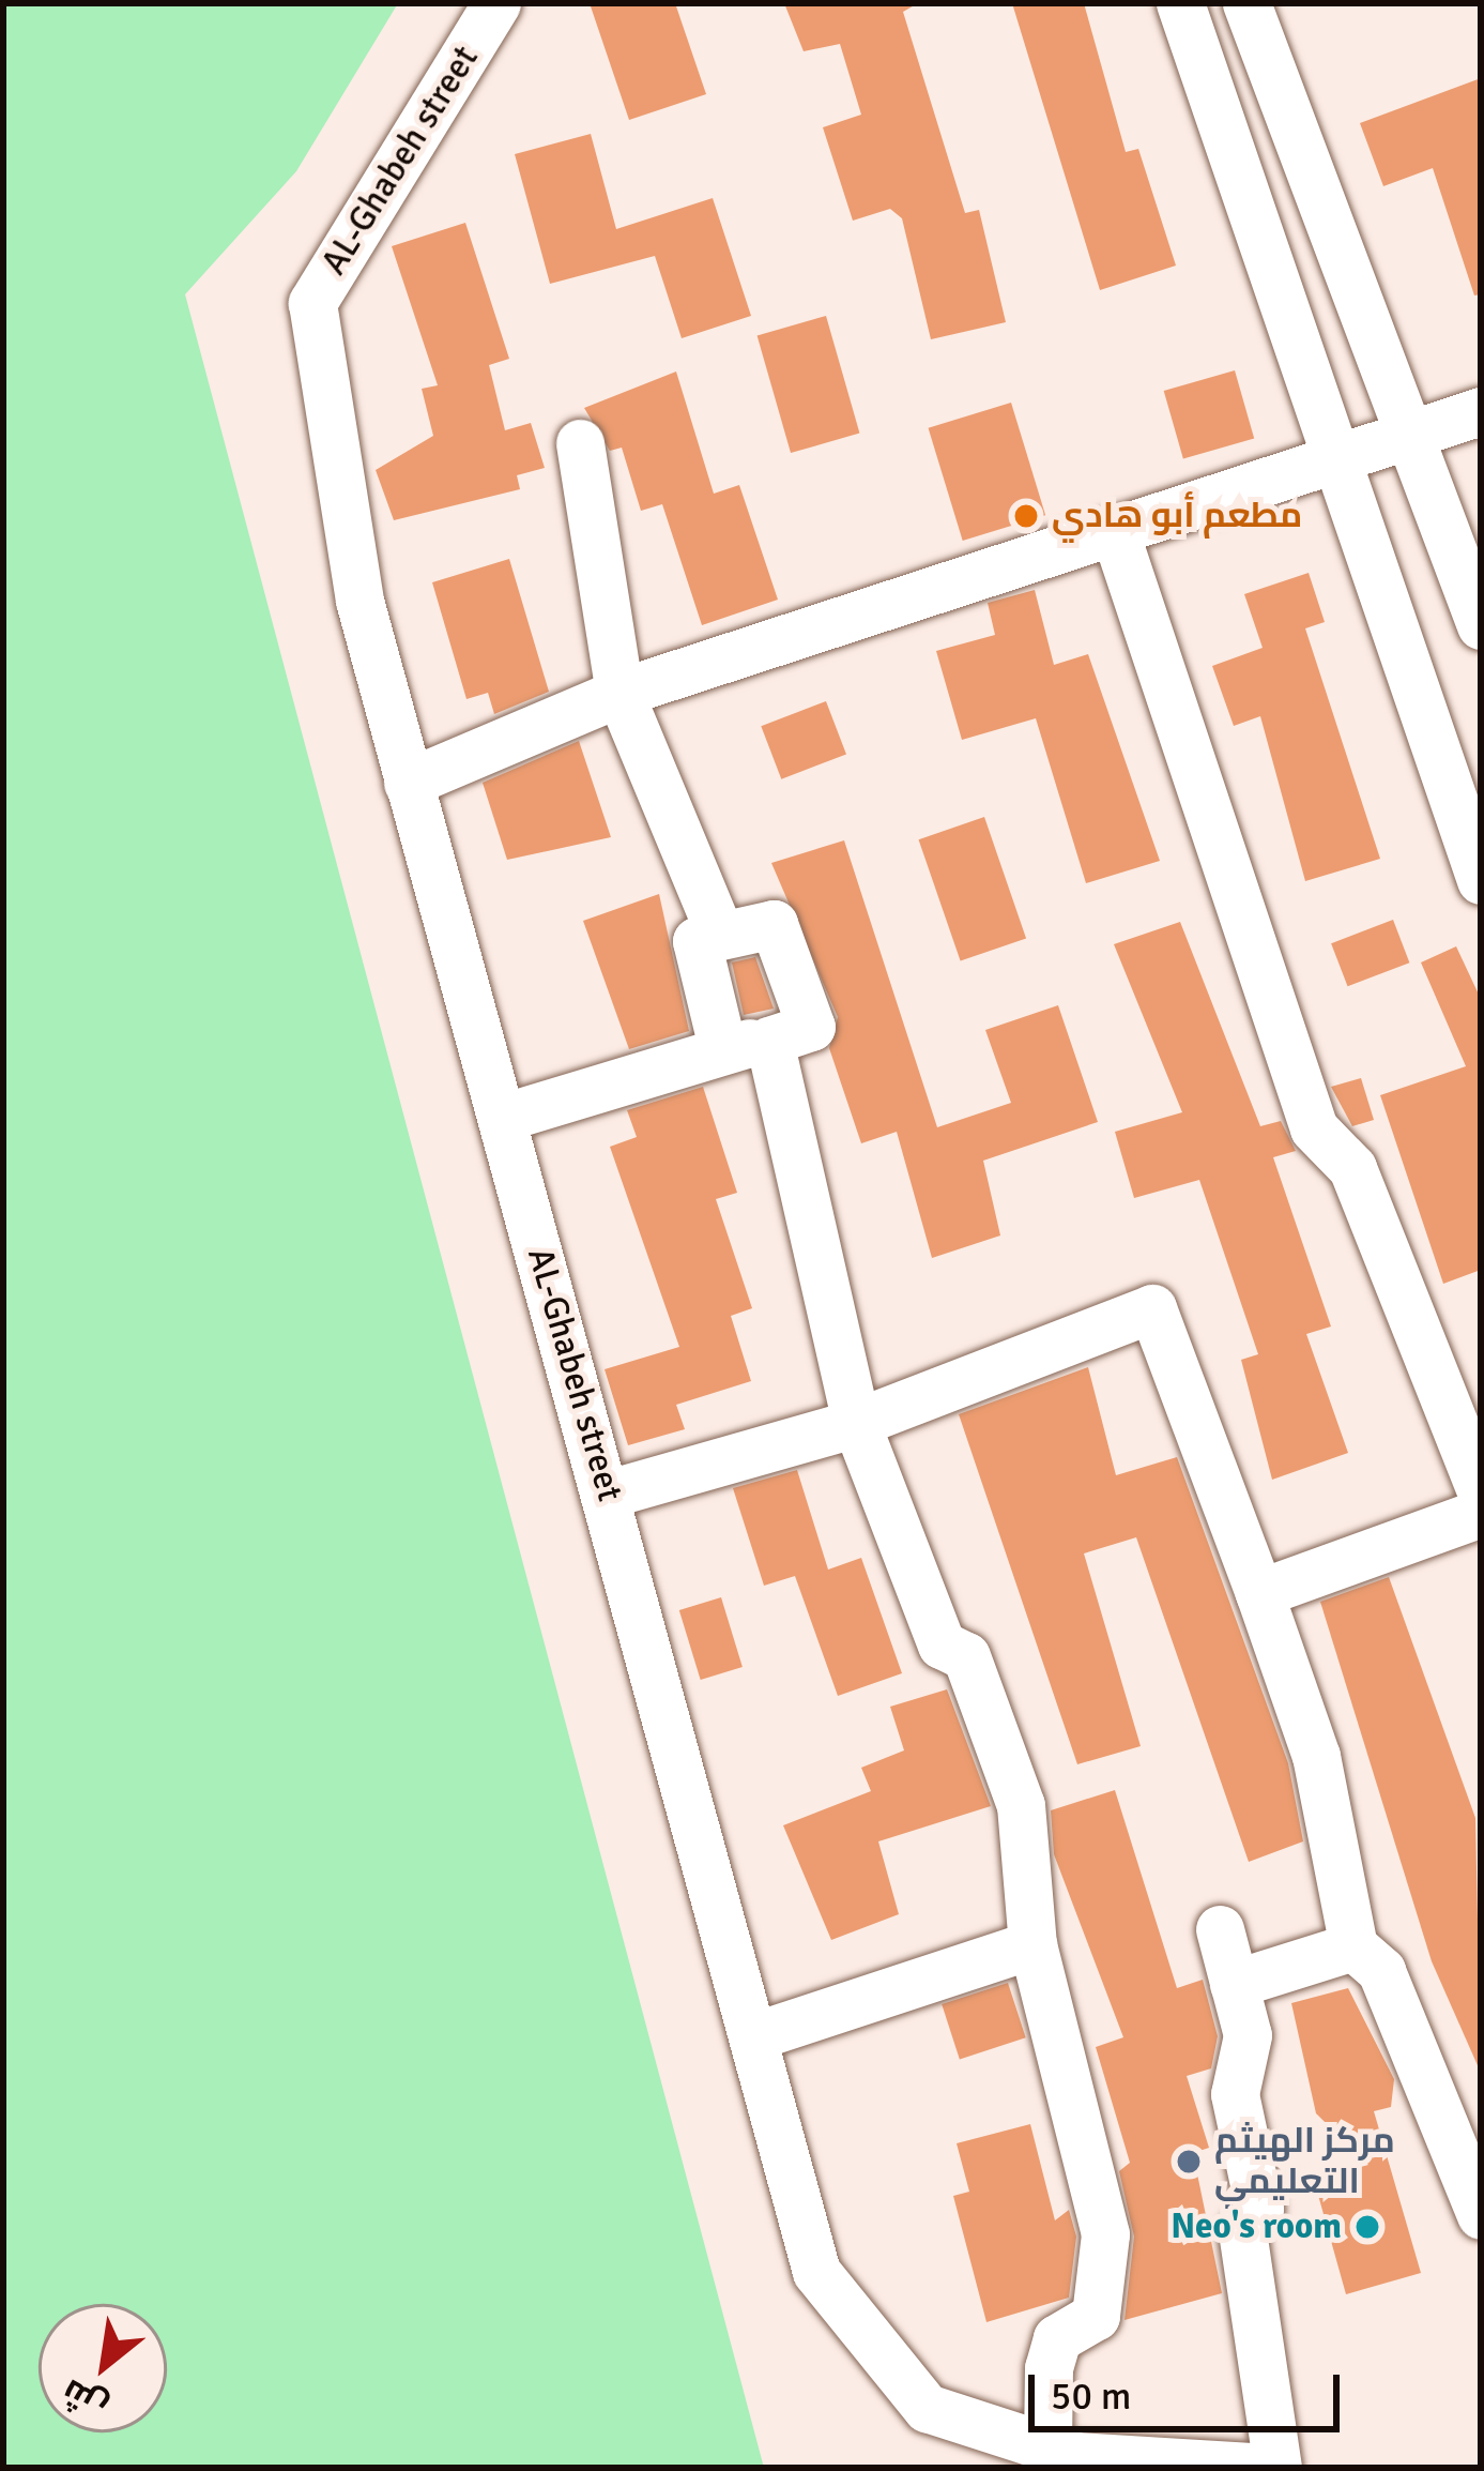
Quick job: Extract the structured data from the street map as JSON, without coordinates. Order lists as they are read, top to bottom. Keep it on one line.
{"streets":{"street":["AL-Ghabeh street"]},"places":["مطعم أبو هادي","مركز الهيثم التعليمي","Neo's room"],"scale_bar":"50 m","north":"bottom left"}
